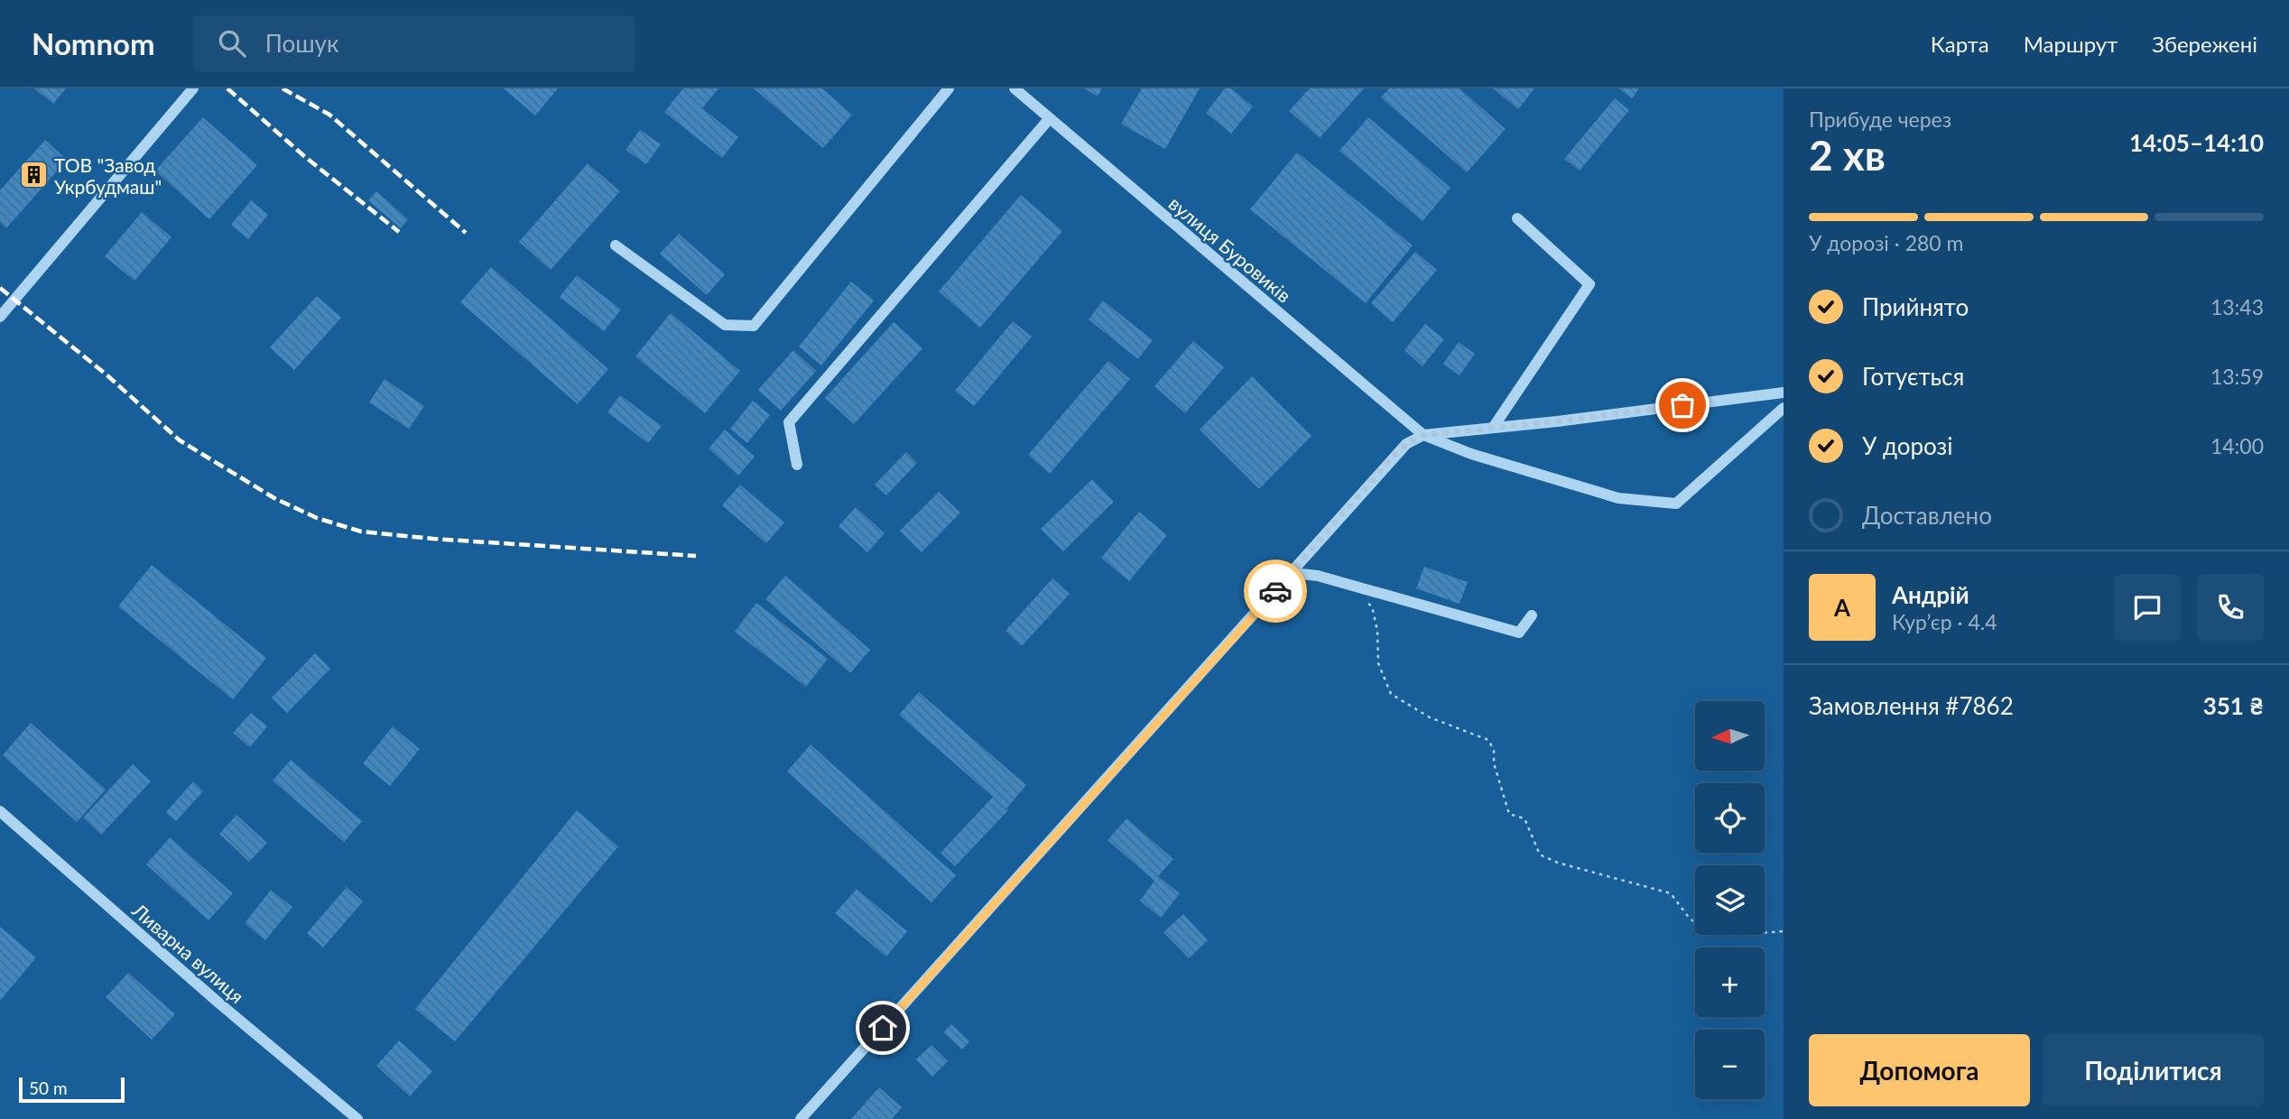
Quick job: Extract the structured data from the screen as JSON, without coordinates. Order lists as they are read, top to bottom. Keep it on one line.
{"streets":{"street":["вулиця Буровиків","Ливарна вулиця"]},"places":{"building":["ТОВ \"Завод Укрбудмаш\""]},"scale_bar":"50 m","north":"left","page":{"header":"Nomnom","search":"Пошук","nav":["Карта","Маршрут","Збережені"],"heading":["2 хв","Прибуде через","14:05–14:10"],"panel":["Андрій","Кур’єр · 4.4","Замовлення #7862","351 ₴"],"bar":"У дорозі · 280 m","list":[["Прийнято","13:43"],["Готується","13:59"],["У дорозі","14:00"],"Доставлено"],"round":"А","map_buttons":["+","−"],"buttons":["Допомога","Поділитися"],"scale":"50 m"}}
